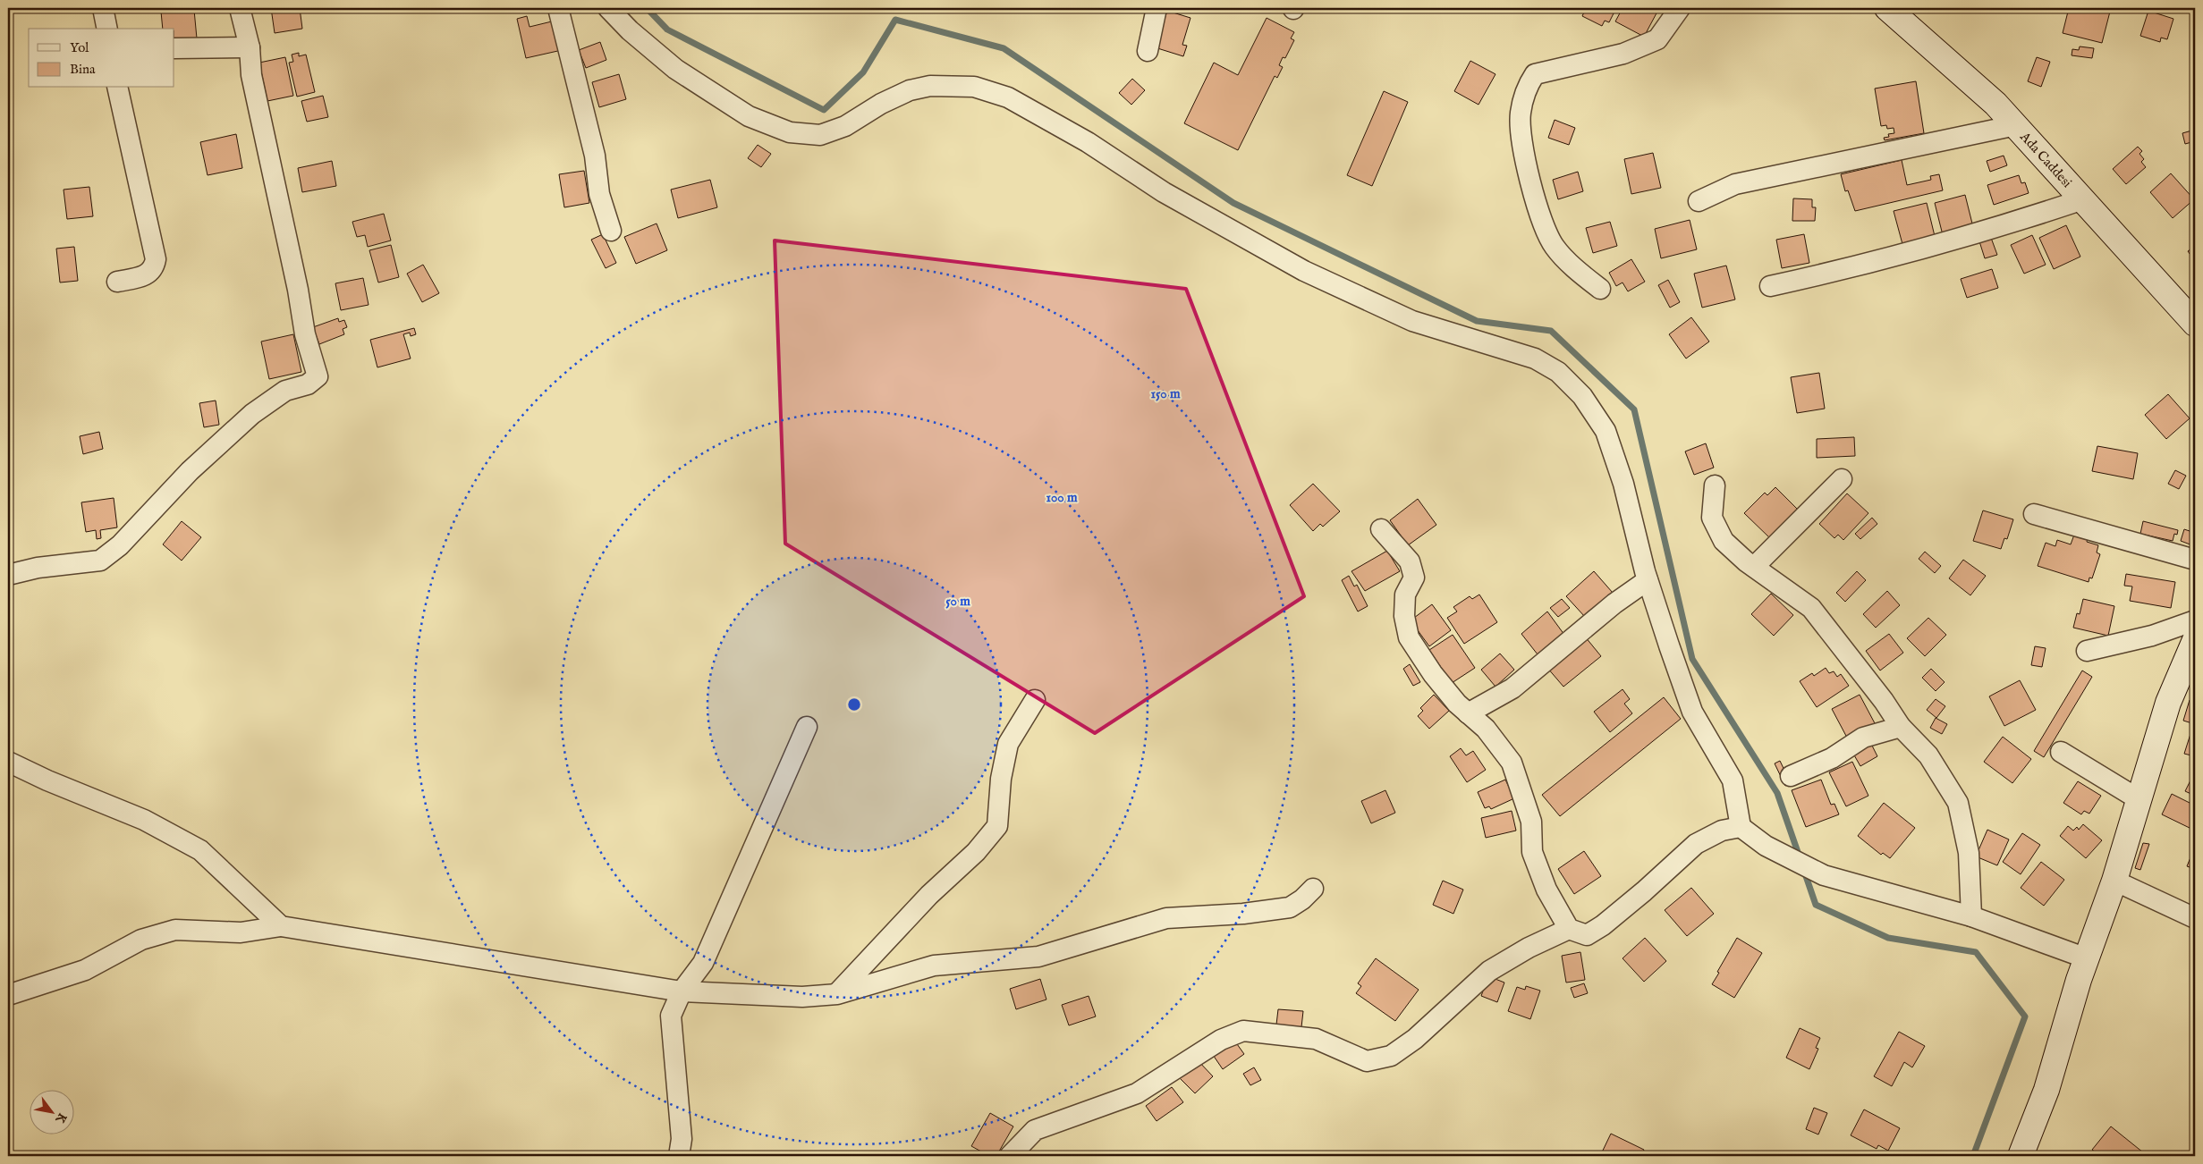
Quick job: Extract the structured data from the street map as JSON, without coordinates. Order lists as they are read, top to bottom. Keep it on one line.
{"streets":{"street":["Ada Caddesi"]},"legend":["Yol","Bina"],"north":"bottom right","rings":["150 m","100 m","50 m"]}
